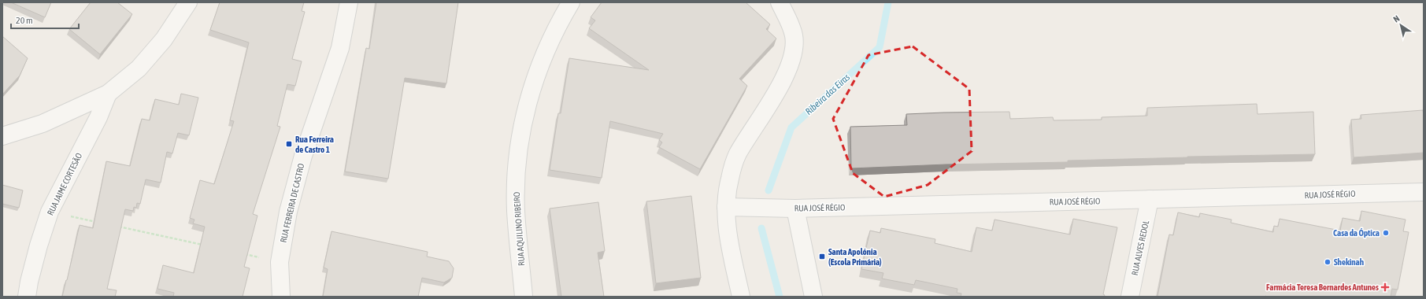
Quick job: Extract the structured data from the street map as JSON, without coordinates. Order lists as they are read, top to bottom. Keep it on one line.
{"streets":{"street":["RUA JAIME CORTESÃO","RUA JOSÉ RÉGIO","RUA FERREIRA DE CASTRO","RUA AQUILINO RIBEIRO","RUA ALVES REDOL"]},"crossings":[["RUA JOSÉ RÉGIO","RUA ALVES REDOL"]],"water":["Ribeira das Eiras"],"places":{"transit":["Rua Ferreira de Castro 1","Santa Apolónia (Escola Primária)"],"other":["Casa da Óptica","Shekinah"],"health":["Farmácia Teresa Bernardes Antunes"]},"scale_bar":"20 m","north":"top left"}
